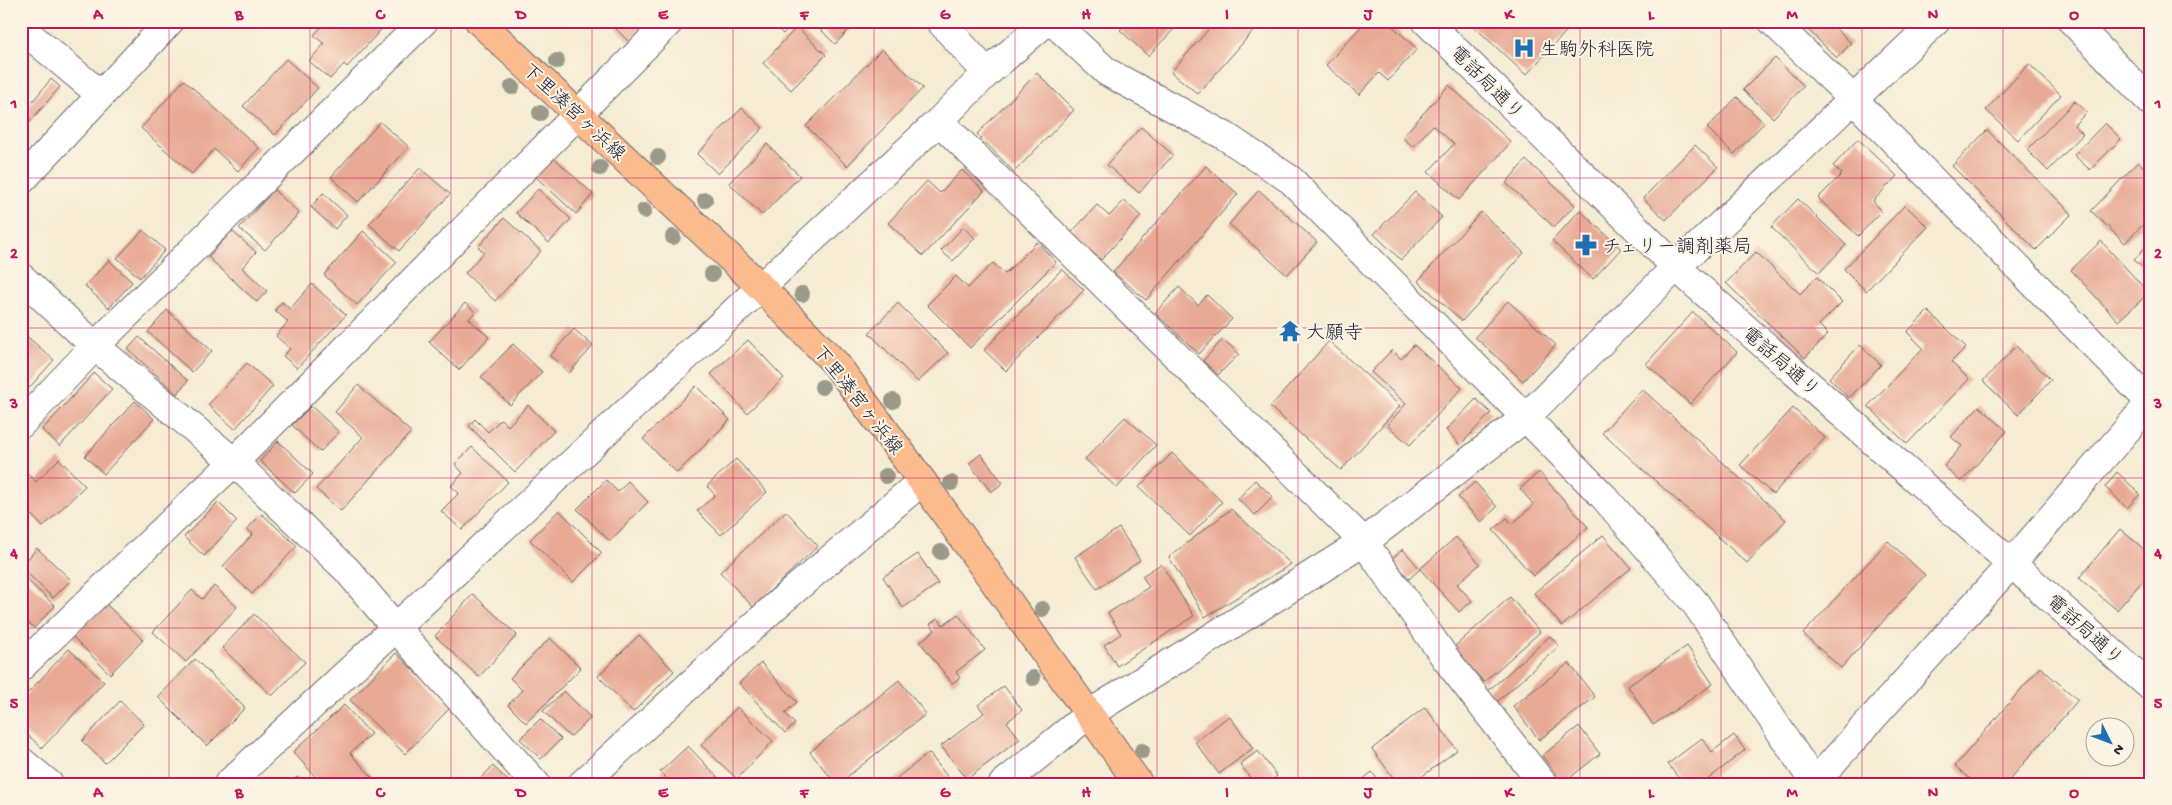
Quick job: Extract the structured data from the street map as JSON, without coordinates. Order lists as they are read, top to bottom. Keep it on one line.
{"streets":{"main road":["下里湊宮ヶ浜線"],"street":["電話局通り"]},"places":{"hospital":["生駒外科医院"],"pharmacy":["チェリー調剤薬局"],"temple":["大願寺"]},"north":"bottom right","grid":{"columns":["A","B","C","D","E","F","G","H","I","J","K","L","M","N","O"],"rows":["1","2","3","4","5"]}}
